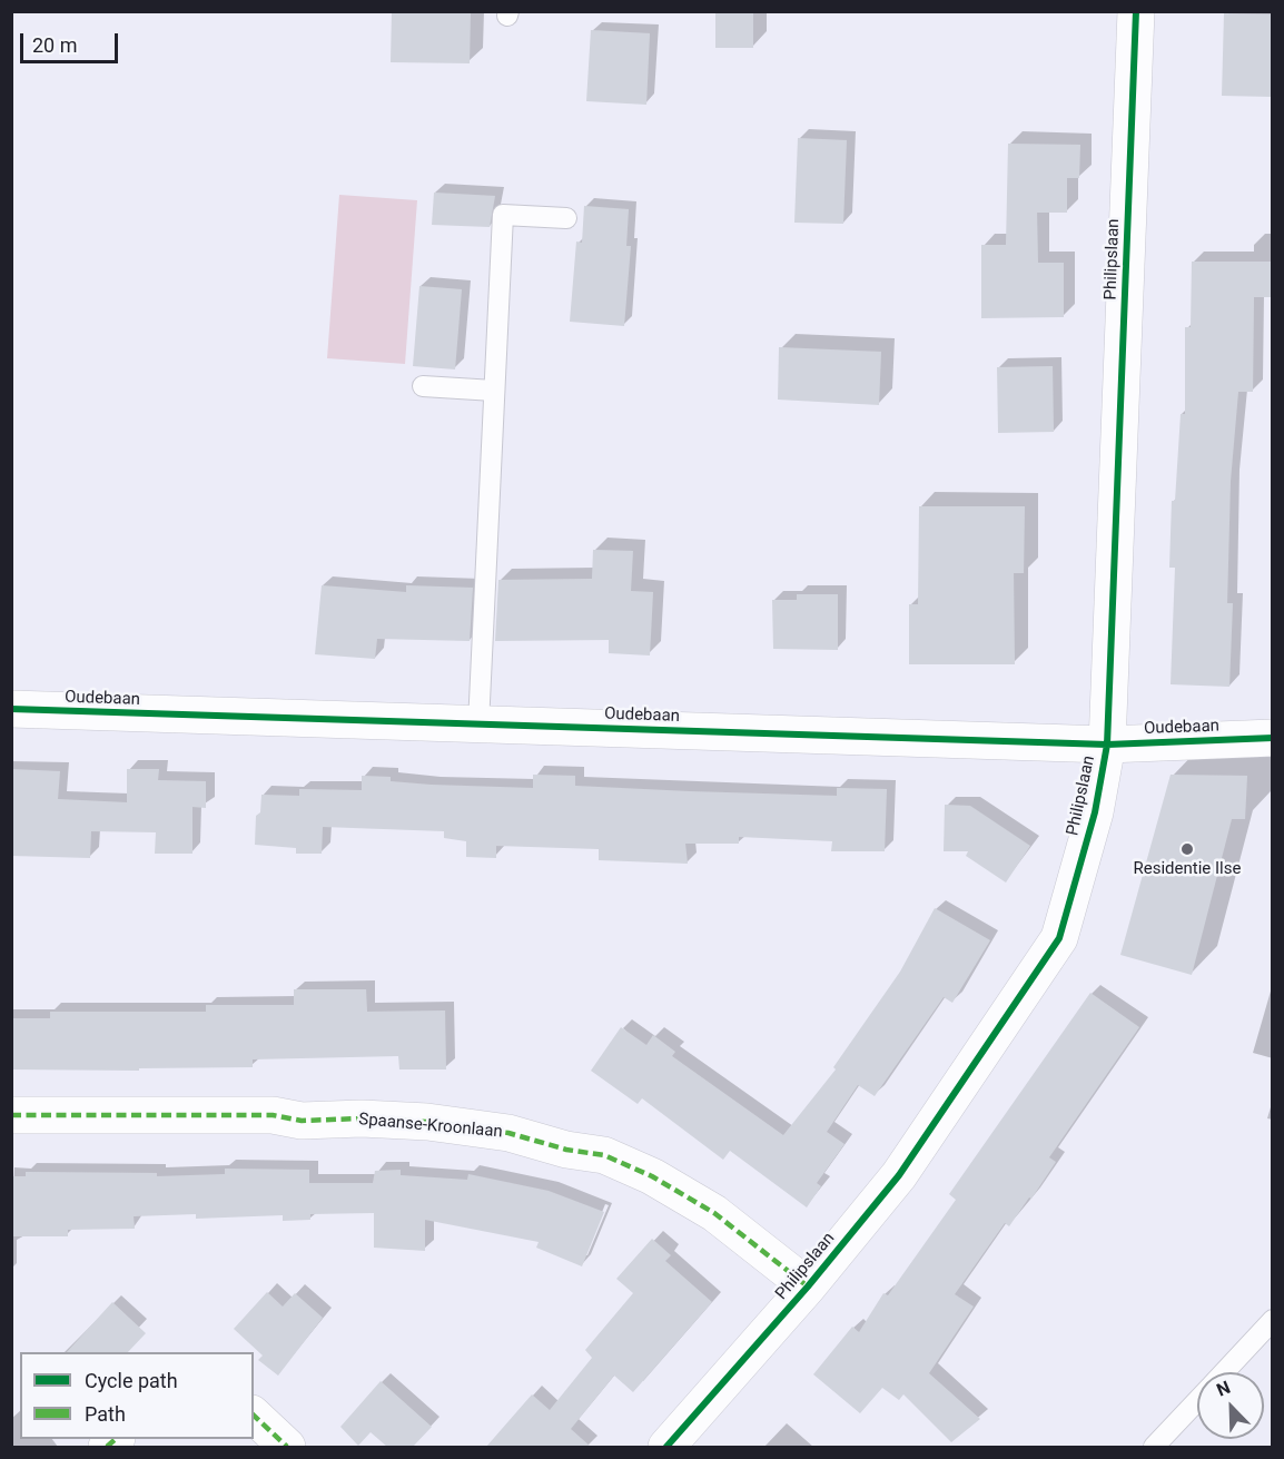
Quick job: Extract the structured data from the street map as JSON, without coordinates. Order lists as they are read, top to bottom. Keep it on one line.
{"streets":{"street":["Philipslaan","Oudebaan","Spaanse-Kroonlaan"]},"crossings":[["Philipslaan","Oudebaan"],["Philipslaan","Spaanse-Kroonlaan"]],"places":["Residentie Ilse"],"legend":["Cycle path","Path"],"scale_bar":"20 m","north":"top left"}
